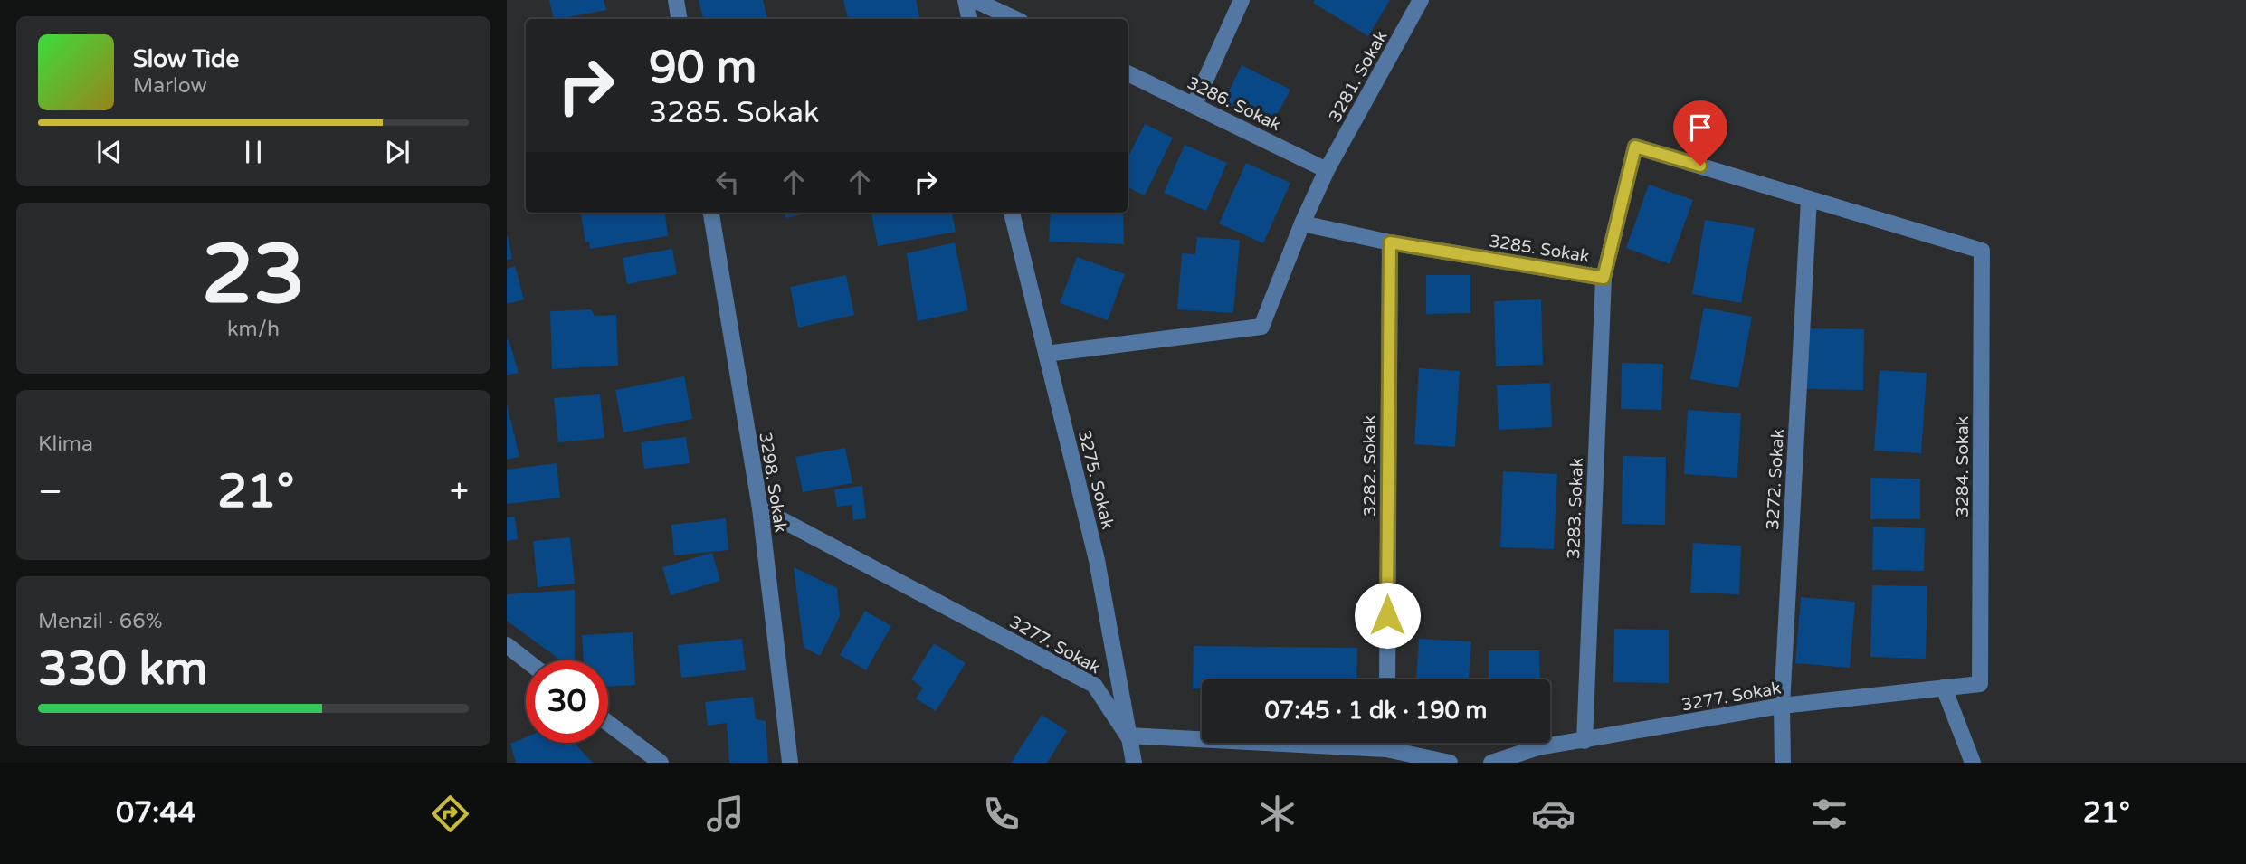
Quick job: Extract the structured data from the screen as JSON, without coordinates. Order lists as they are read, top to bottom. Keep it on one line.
{"streets":{"street":["3281. Sokak","3286. Sokak","3285. Sokak","3282. Sokak","3284. Sokak","3275. Sokak","3272. Sokak","3298. Sokak","3283. Sokak","3277. Sokak"]},"crossings":[["3281. Sokak","3286. Sokak"],["3281. Sokak","3285. Sokak"],["3285. Sokak","3282. Sokak"],["3285. Sokak","3284. Sokak"],["3285. Sokak","3272. Sokak"],["3285. Sokak","3283. Sokak"],["3284. Sokak","3277. Sokak"],["3275. Sokak","3277. Sokak"],["3272. Sokak","3277. Sokak"],["3298. Sokak","3277. Sokak"],["3283. Sokak","3277. Sokak"]],"page":{"turn":["90 m","3285. Sokak"],"song":["Slow Tide","Marlow"],"tile":[["23","km/h"],"Klima",["Menzil · 66%","330 km"]],"heat":["−","21°","+"],"limit":"30","trip":"07:45 · 1 dk · 190 m","tabs":["07:44","21°"]}}
